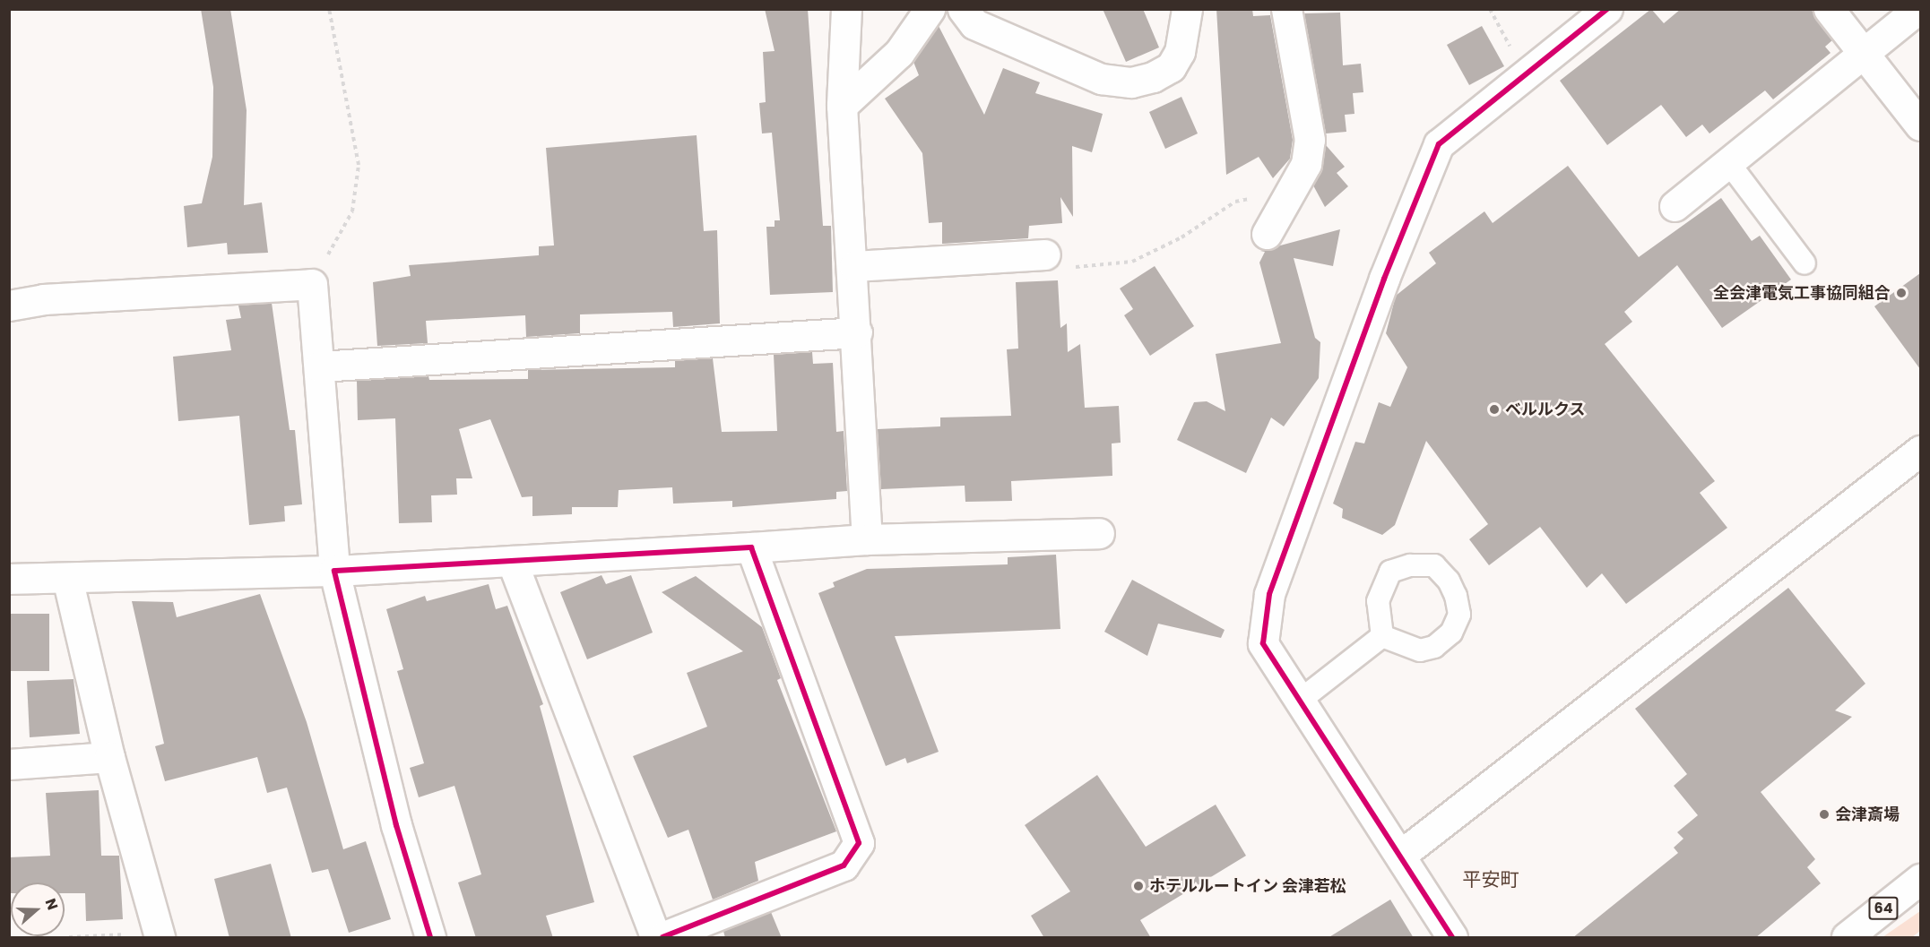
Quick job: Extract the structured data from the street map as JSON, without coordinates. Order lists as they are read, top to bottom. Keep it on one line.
{"streets":{"street":["64"]},"districts":["平安町"],"places":["全会津電気工事協同組合","ベルルクス","会津斎場","ホテルルートイン 会津若松"],"north":"right"}
